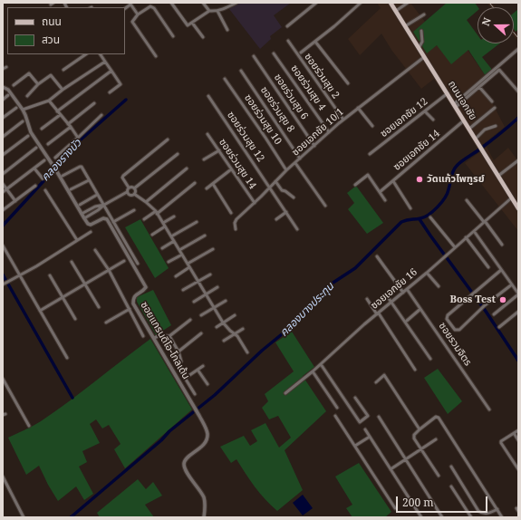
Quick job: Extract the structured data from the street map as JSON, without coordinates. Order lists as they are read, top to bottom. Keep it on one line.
{"streets":{"main road":["ถนนเอกชัย"],"street":["ซอยร่วมสุข 2","ซอยร่วมสุข 4","ซอยร่วมสุข 6","ซอยร่วมสุข 8","ซอยเอกชัย 12","ซอยร่วมสุข 10","ซอยเอกชัย 10/1","ซอยร่วมสุข 12","ซอยเอกชัย 14","ซอยร่วมสุข 14","ซอยเอกชัย 16","ซอยแกรนดิโอ-โกลเด้น","ซอยรวมจิตร"]},"crossings":[["ซอยร่วมสุข 2","ซอยเอกชัย 10/1"],["ซอยร่วมสุข 4","ซอยเอกชัย 10/1"],["ซอยร่วมสุข 6","ซอยเอกชัย 10/1"],["ถนนเอกชัย","ซอยเอกชัย 12"],["ถนนเอกชัย","ซอยเอกชัย 10/1"],["ถนนเอกชัย","ซอยเอกชัย 14"],["ถนนเอกชัย","ซอยเอกชัย 16"],["ซอยร่วมสุข 8","ซอยเอกชัย 10/1"],["ซอยร่วมสุข 10","ซอยเอกชัย 10/1"],["ซอยเอกชัย 10/1","ซอยร่วมสุข 12"],["ซอยเอกชัย 10/1","ซอยร่วมสุข 14"],["ซอยเอกชัย 16","ซอยรวมจิตร"]],"water":["คลองรางบัว","คลองบางประทุน"],"places":["วัดแก้วไพฑูรย์","Boss Test"],"legend":["ถนน","สวน"],"scale_bar":"200 m","north":"left"}
